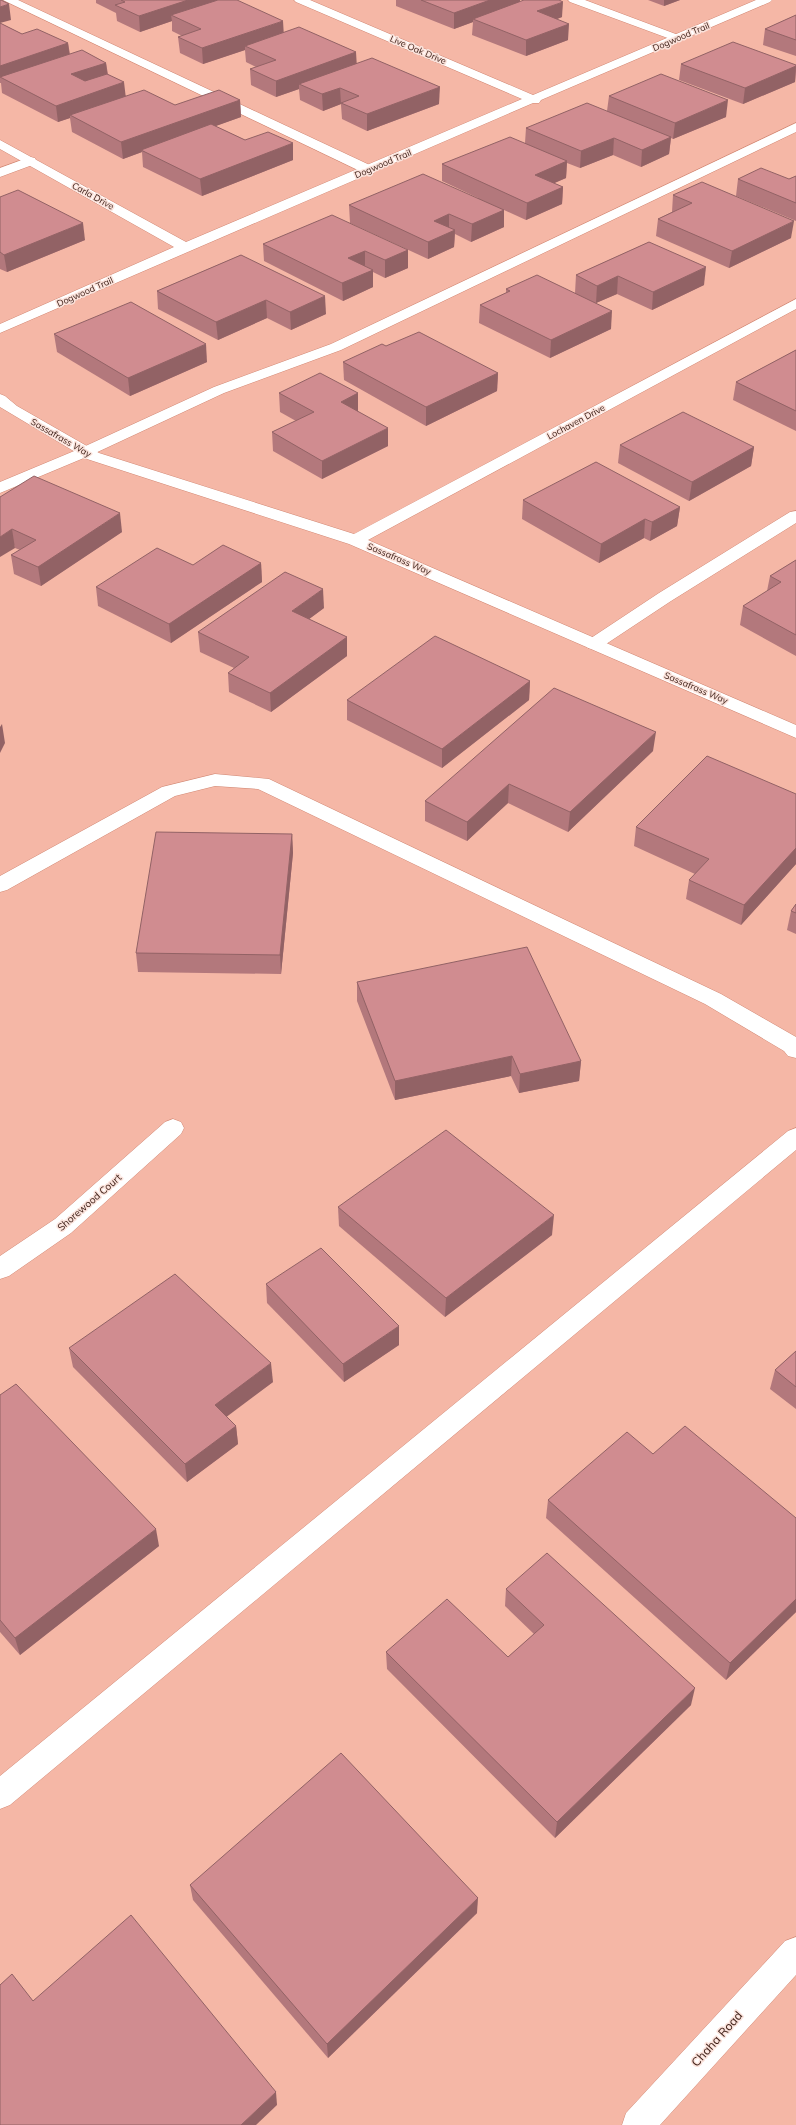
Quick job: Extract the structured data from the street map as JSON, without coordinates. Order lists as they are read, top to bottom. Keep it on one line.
{"streets":{"street":["Dogwood Trail","Live Oak Drive","Carla Drive","Lochaven Drive","Sassafrass Way","Shorewood Court","Chaha Road"]},"crossings":[["Dogwood Trail","Live Oak Drive"],["Dogwood Trail","Carla Drive"],["Lochaven Drive","Sassafrass Way"]]}
